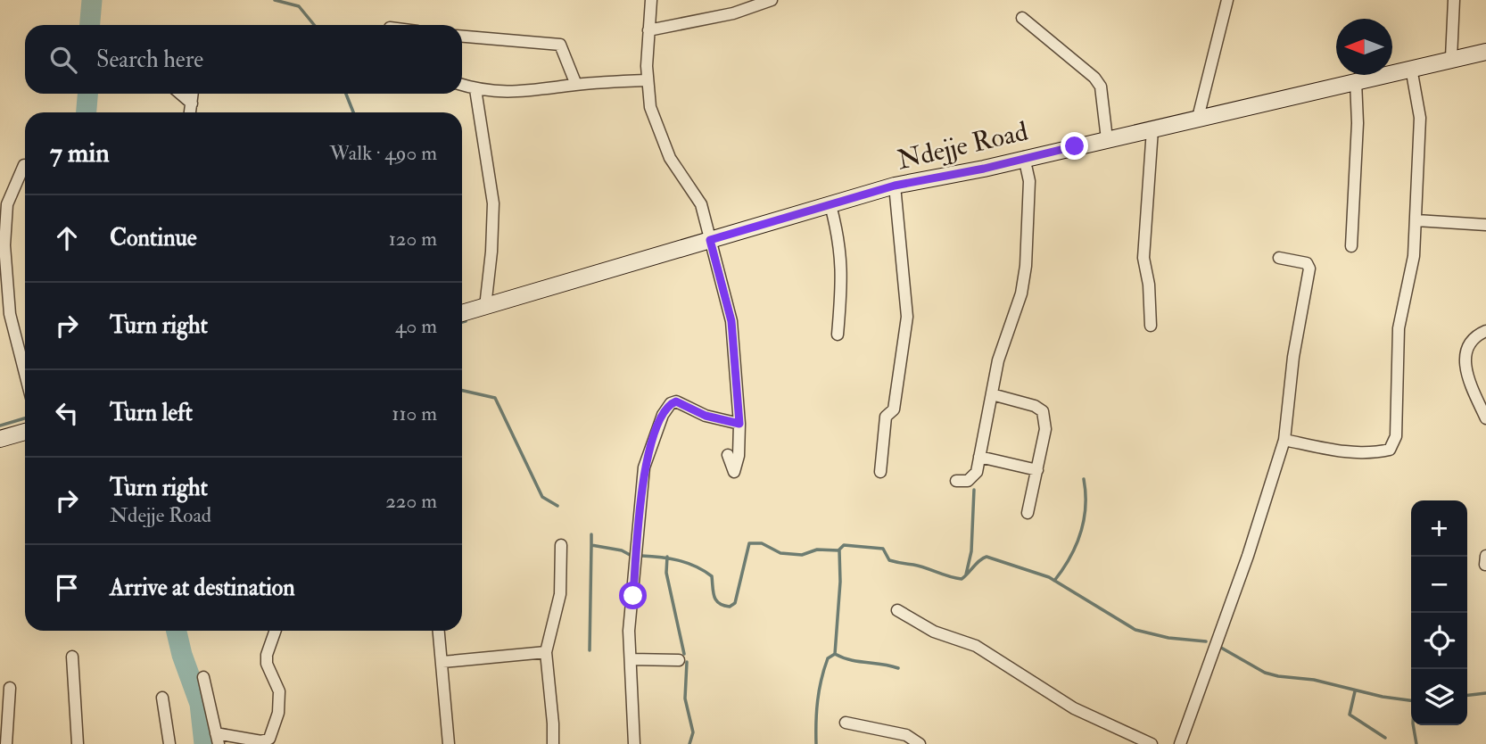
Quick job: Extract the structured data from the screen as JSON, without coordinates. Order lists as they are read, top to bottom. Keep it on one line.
{"streets":{"street":["Ndejje Road"]},"north":"left","page":{"search":"Search here","heading":["7 min","Walk · 490 m"],"list":[["Continue","120 m"],["Turn right","40 m"],["Turn left","110 m"],["Turn right","Ndejje Road","220 m"],"Arrive at destination"],"map_buttons":["+","−"]}}
